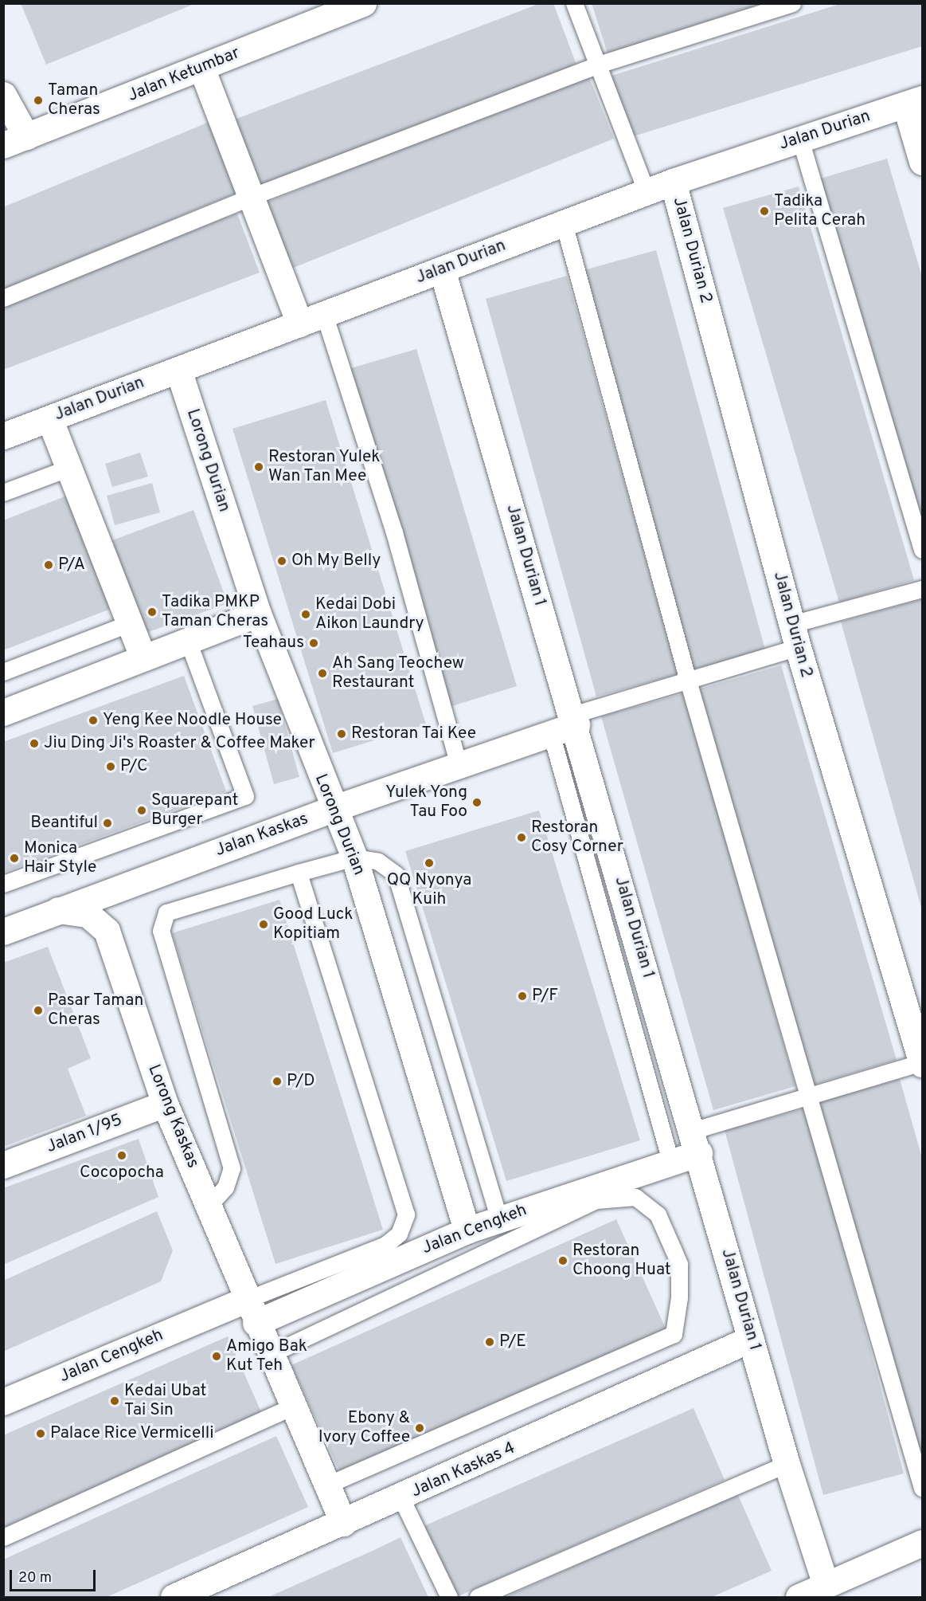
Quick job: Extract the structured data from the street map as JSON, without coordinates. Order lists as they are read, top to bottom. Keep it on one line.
{"streets":{"street":["Jalan Ketumbar","Jalan Durian","Jalan Durian 2","Lorong Durian","Jalan Durian 1","Jalan Kaskas","Lorong Kaskas","Jalan 1/95","Jalan Cengkeh","Jalan Kaskas 4"]},"crossings":[["Jalan Durian","Jalan Durian 2"],["Jalan Durian","Lorong Durian"],["Jalan Durian","Jalan Durian 1"],["Lorong Durian","Jalan Kaskas"],["Lorong Durian","Jalan Cengkeh"],["Jalan Durian 1","Jalan Kaskas"],["Jalan Durian 1","Jalan Cengkeh"],["Jalan Durian 1","Jalan Kaskas 4"],["Lorong Kaskas","Jalan 1/95"],["Lorong Kaskas","Jalan Cengkeh"],["Lorong Kaskas","Jalan Kaskas 4"]],"places":["Taman Cheras","Tadika Pelita Cerah","Restoran Yulek Wan Tan Mee","Oh My Belly","P/A","Tadika PMKP Taman Cheras","Kedai Dobi Aikon Laundry","Teahaus","Ah Sang Teochew Restaurant","Yeng Kee Noodle House","Restoran Tai Kee","Jiu Ding Ji's Roaster & Coffee Maker","P/C","Yulek Yong Tau Foo","Squarepant Burger","Beantiful","Restoran Cosy Corner","Monica Hair Style","QQ Nyonya Kuih","Good Luck Kopitiam","P/F","Pasar Taman Cheras","P/D","Cocopocha","Restoran Choong Huat","P/E","Amigo Bak Kut Teh","Kedai Ubat Tai Sin","Ebony & Ivory Coffee","Palace Rice Vermicelli"],"scale_bar":"20 m"}
